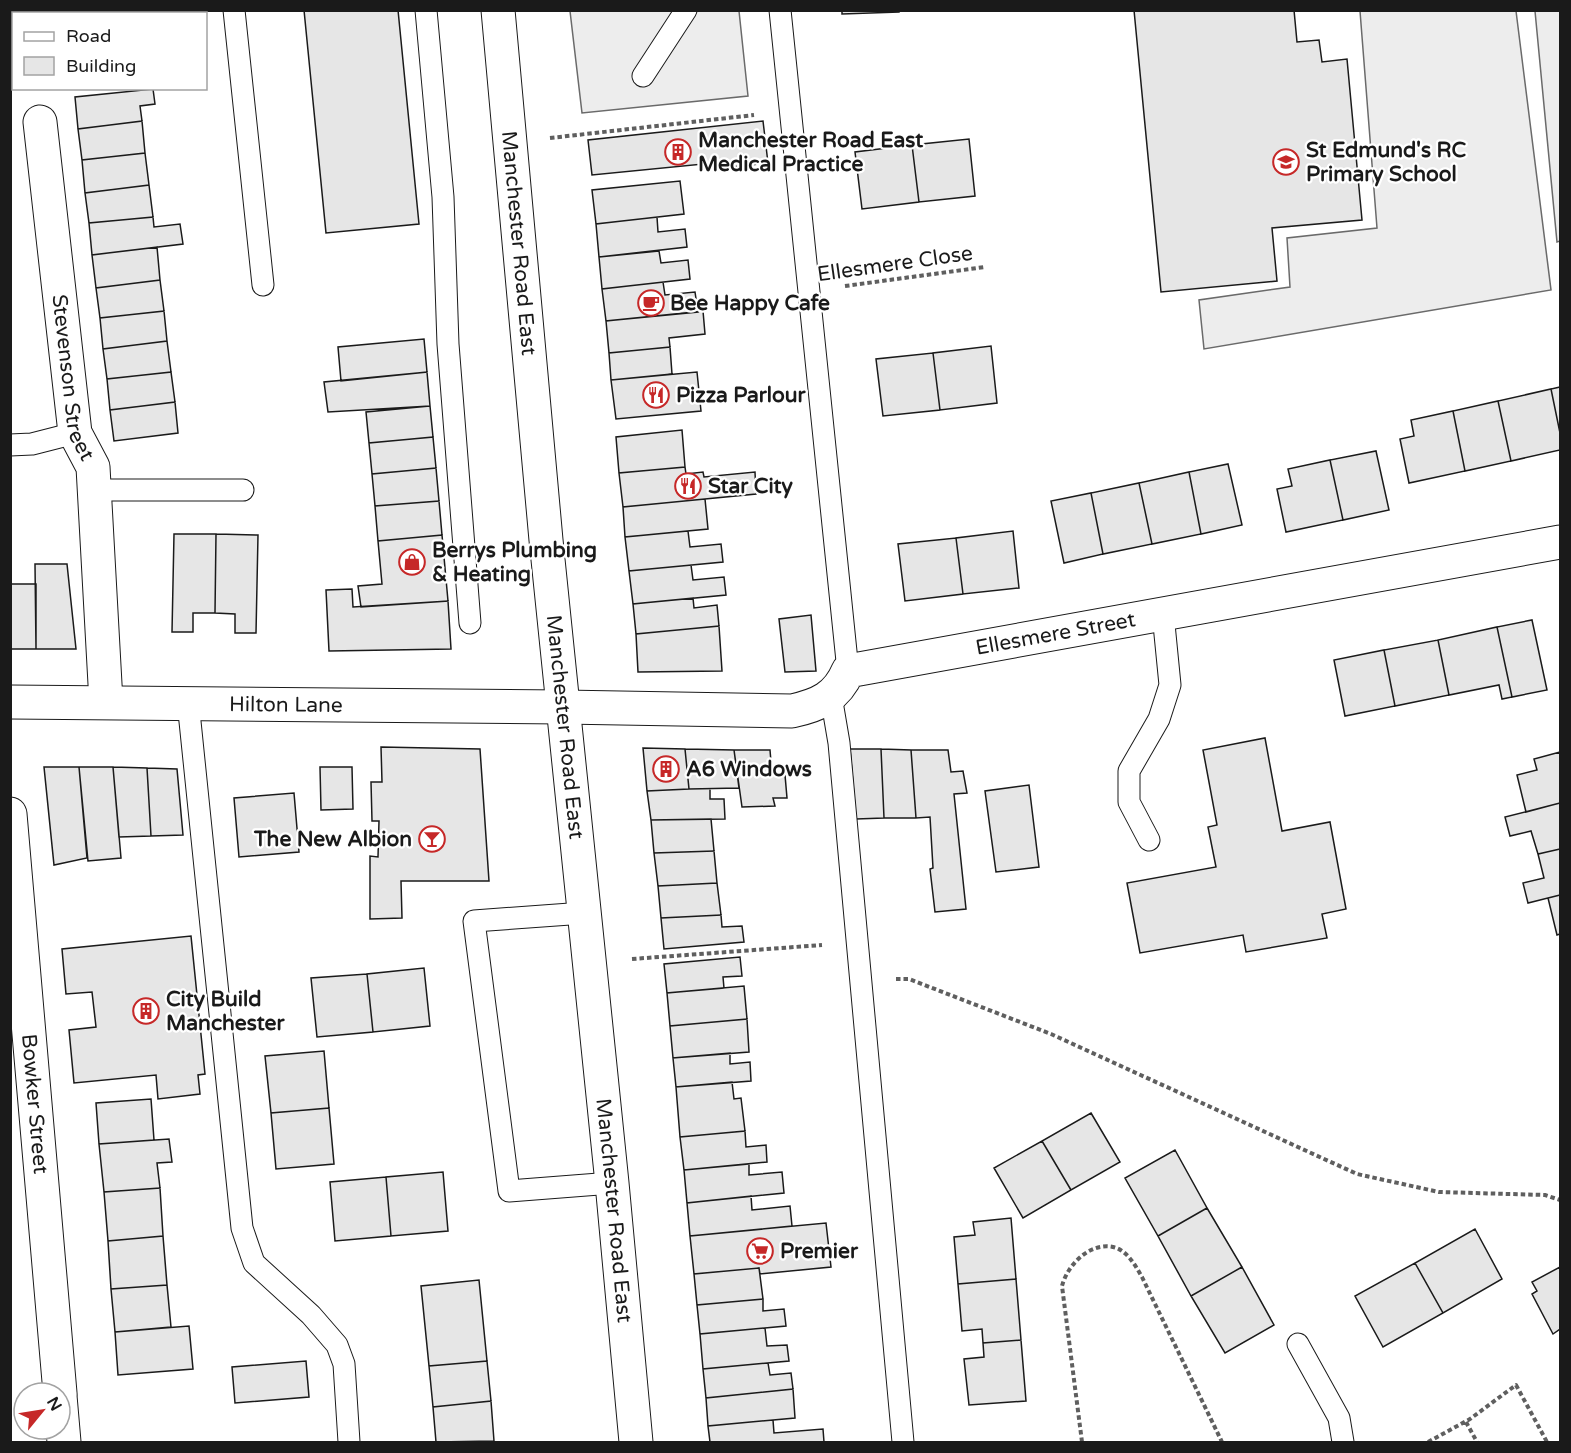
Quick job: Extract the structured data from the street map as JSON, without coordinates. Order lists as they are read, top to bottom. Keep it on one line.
{"streets":{"street":["Manchester Road East","Stevenson Street","Ellesmere Street","Hilton Lane","Bowker Street"],"path":["Ellesmere Close"]},"crossings":[["Manchester Road East","Ellesmere Street"],["Manchester Road East","Hilton Lane"],["Stevenson Street","Hilton Lane"],["Ellesmere Street","Hilton Lane"]],"places":{"building":["Manchester Road East Medical Practice","A6 Windows","City Build Manchester"],"school or university":["St Edmund's RC Primary School"],"cafe":["Bee Happy Cafe"],"restaurant":["Pizza Parlour","Star City"],"shop":["Berrys Plumbing & Heating"],"bar":["The New Albion"],"supermarket":["Premier"]},"legend":["Road","Building"],"north":"top right"}
